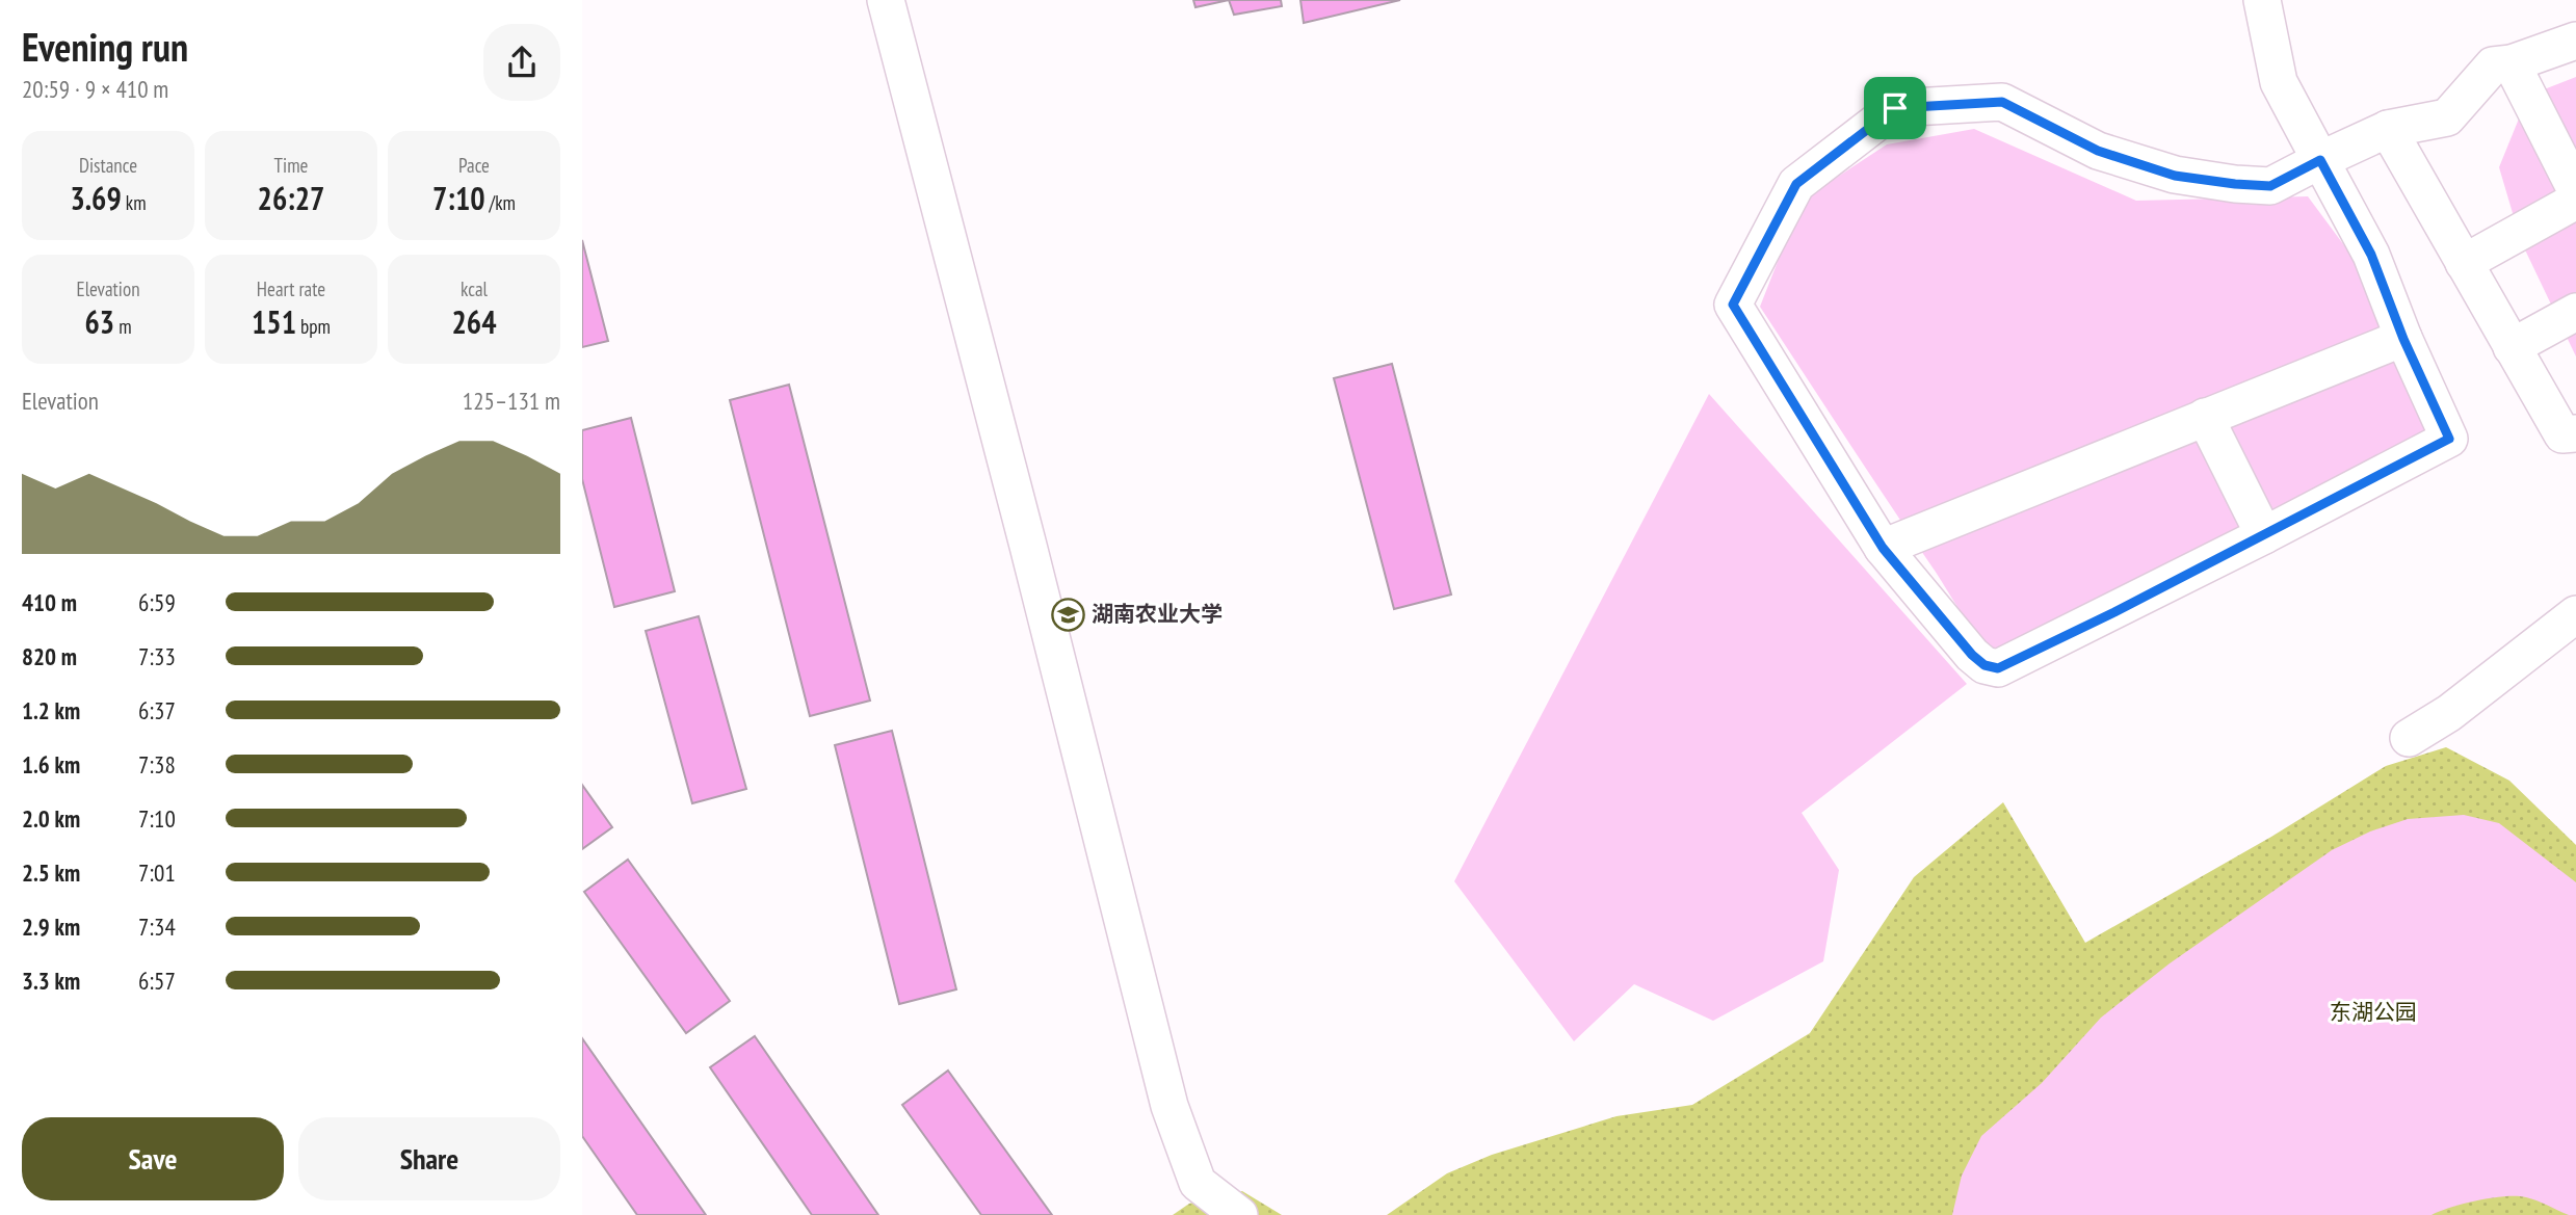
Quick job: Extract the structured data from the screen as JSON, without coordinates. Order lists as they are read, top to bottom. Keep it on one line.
{"parks":["东湖公园"],"places":{"school or university":["湖南农业大学"]},"page":{"heading":["Evening run","20:59 · 9 × 410 m"],"stats":[["Distance","3.69 km"],["Time","26:27"],["Pace","7:10 /km"],["Elevation","63 m"],["Heart rate","151 bpm"],["kcal","264"]],"chart":["Elevation","125–131 m"],"list":[{"name":"410 m","note":"6:59"},{"name":"820 m","note":"7:33"},{"name":"1.2 km","note":"6:37"},{"name":"1.6 km","note":"7:38"},{"name":"2.0 km","note":"7:10"},{"name":"2.5 km","note":"7:01"},{"name":"2.9 km","note":"7:34"},{"name":"3.3 km","note":"6:57"}],"buttons":["Save","Share"]}}
